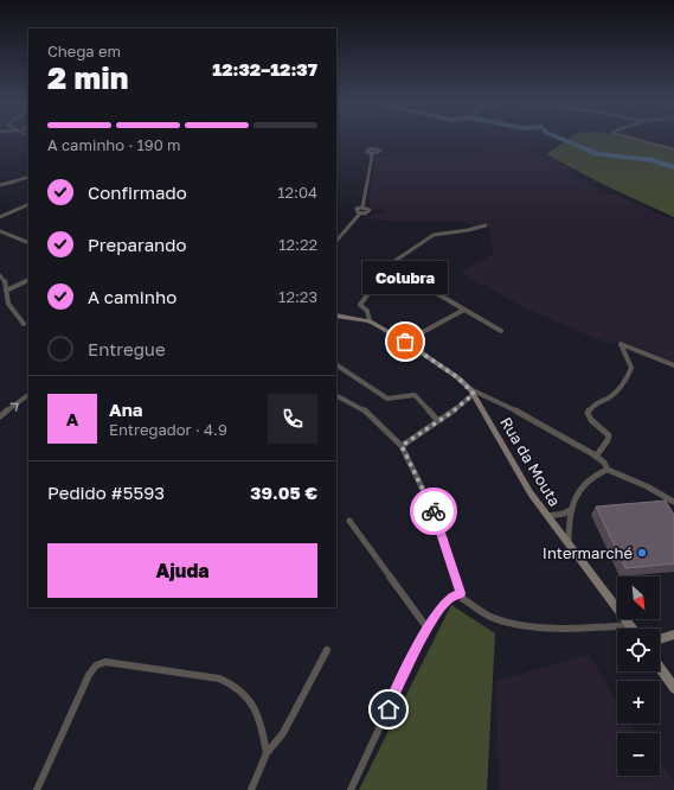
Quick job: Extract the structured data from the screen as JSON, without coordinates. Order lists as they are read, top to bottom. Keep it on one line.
{"streets":{"main road":["Rua da Mouta"]},"places":["Colubra","Intermarché"],"north":"bottom right","page":{"heading":["2 min","Chega em","12:32–12:37"],"panel":["Ana","Entregador · 4.9","Pedido #5593","39.05 €"],"bar":"A caminho · 190 m","list":[["Confirmado","12:04"],["Preparando","12:22"],["A caminho","12:23"],"Entregue"],"bubble":"Colubra","round":"A","buttons":"Ajuda","map_buttons":["+","−"]}}
